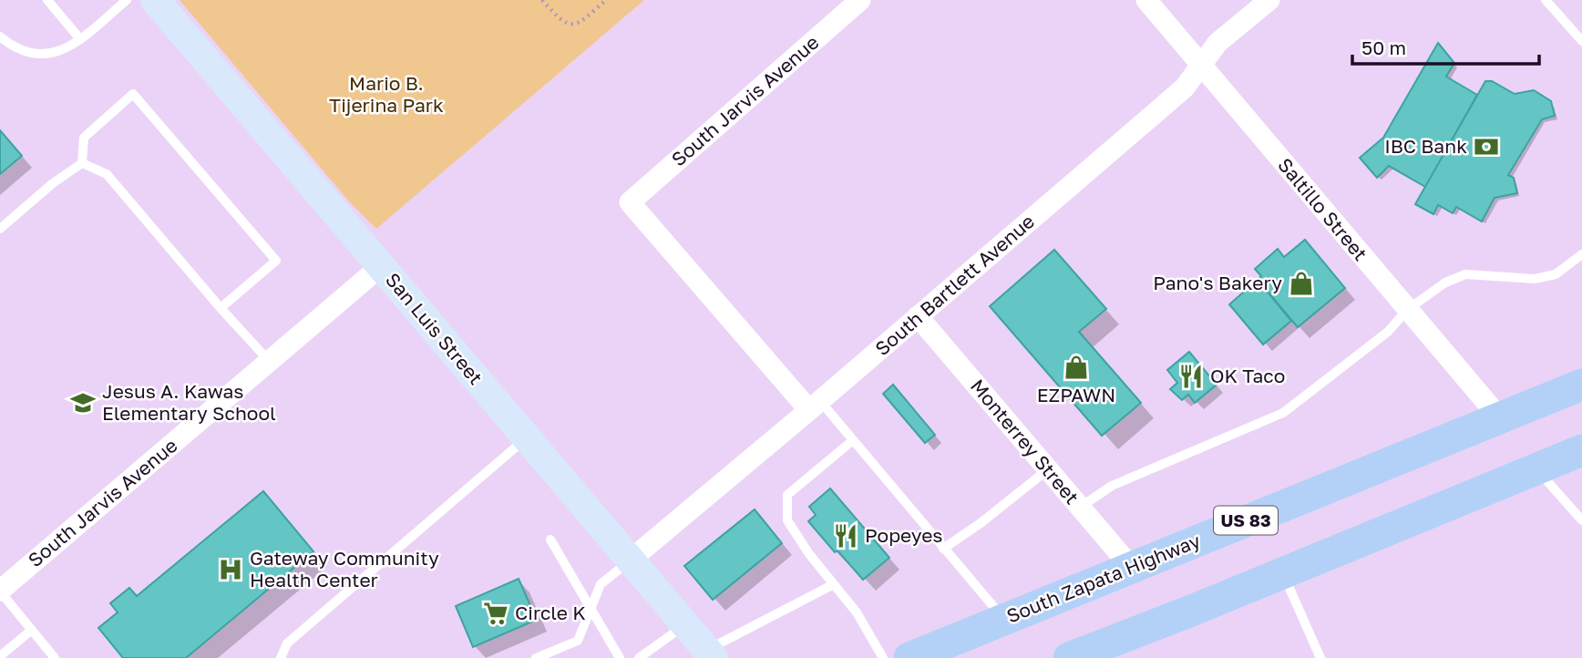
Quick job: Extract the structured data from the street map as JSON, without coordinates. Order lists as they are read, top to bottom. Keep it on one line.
{"streets":{"main road":["San Luis Street","US 83","South Zapata Highway"],"street":["South Jarvis Avenue","Saltillo Street","South Bartlett Avenue","Monterrey Street"]},"crossings":[["South Jarvis Avenue","South Bartlett Avenue"],["South Jarvis Avenue","San Luis Street"],["Saltillo Street","South Bartlett Avenue"],["Saltillo Street","South Zapata Highway"],["South Bartlett Avenue","San Luis Street"],["South Bartlett Avenue","Monterrey Street"],["Monterrey Street","South Zapata Highway"]],"parks":["Mario B. Tijerina Park"],"places":{"bank":["IBC Bank"],"shop":["Pano's Bakery","EZPAWN"],"restaurant":["OK Taco","Popeyes"],"school or university":["Jesus A. Kawas Elementary School"],"hospital":["Gateway Community Health Center"],"supermarket":["Circle K"]},"scale_bar":"50 m"}
